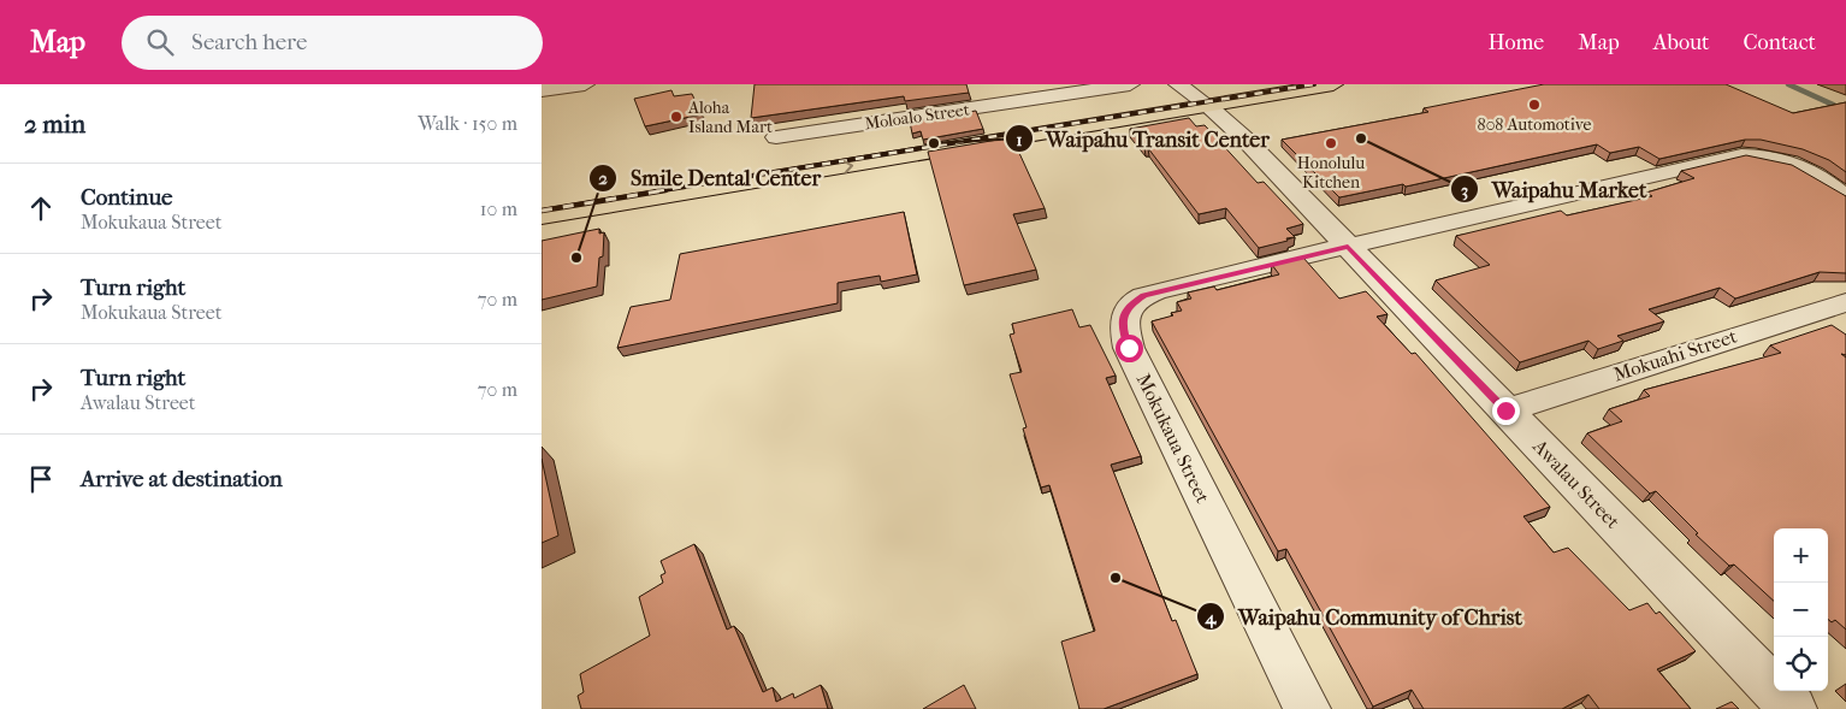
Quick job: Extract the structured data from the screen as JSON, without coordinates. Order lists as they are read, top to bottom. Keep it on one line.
{"streets":{"street":["Moloalo Street","Mokuahi Street","Mokukaua Street","Awalau Street"]},"crossings":[["Mokuahi Street","Awalau Street"],["Mokukaua Street","Awalau Street"]],"places":["808 Automotive","Aloha Island Mart","Waipahu Market","Waipahu Transit Center","Honolulu Kitchen","Smile Dental Center","Waipahu Community of Christ"],"page":{"header":"Map","search":"Search here","nav":["Home","Map","About","Contact"],"heading":["2 min","Walk · 150 m"],"list":[["Continue","Mokukaua Street","10 m"],["Turn right","Mokukaua Street","70 m"],["Turn right","Awalau Street","70 m"],"Arrive at destination"],"map_buttons":["+","−"]}}
